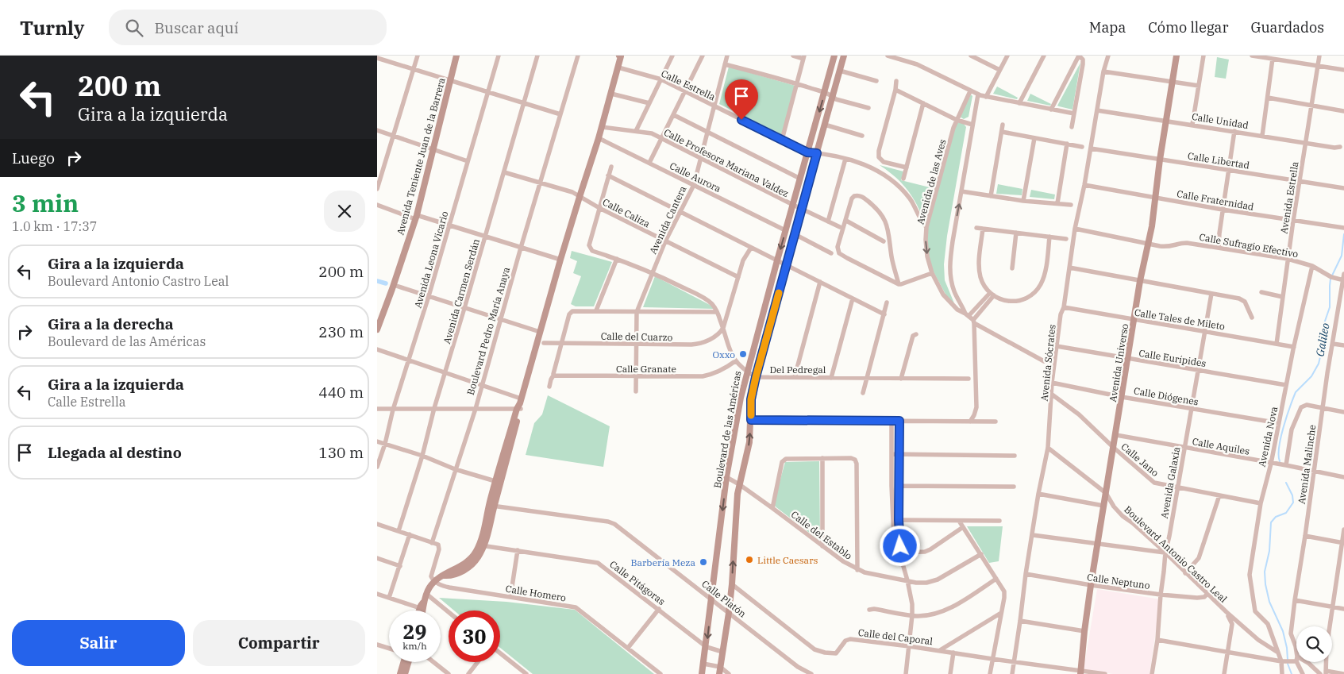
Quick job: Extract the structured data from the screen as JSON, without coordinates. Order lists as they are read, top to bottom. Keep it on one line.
{"streets":{"street":["Calle Estrella","Calle Unidad","Avenida Teniente Juan de la Barrera","Calle Libertad","Calle Profesora Mariana Valdez","Calle Aurora","Avenida de las Aves","Avenida Estrella","Calle Fraternidad","Calle Caliza","Avenida Cantera","Calle Sufragio Efectivo","Avenida Leona Vicario","Avenida Carmen Serdán","Calle Tales de Mileto","Boulevard Pedro María Anaya","Calle del Cuarzo","Calle Eurípides","Avenida Sócrates","Avenida Universo","Calle Granate","Del Pedregal","Calle Diógenes","Boulevard de las Américas","Avenida Nova","Calle Aquiles","Calle Jano","Avenida Malinche","Avenida Galaxia","Calle del Establo","Boulevard Antonio Castro Leal","Calle Neptuno","Calle Pitágoras","Calle Homero","Calle Platón","Calle del Caporal"]},"crossings":[["Calle Estrella","Avenida de las Aves"],["Calle Estrella","Avenida Cantera"],["Calle Estrella","Boulevard de las Américas"],["Calle Unidad","Avenida Estrella"],["Calle Unidad","Avenida Sócrates"],["Calle Unidad","Avenida Universo"],["Calle Libertad","Avenida Estrella"],["Calle Libertad","Avenida Sócrates"],["Calle Libertad","Avenida Universo"],["Calle Profesora Mariana Valdez","Avenida Cantera"],["Calle Profesora Mariana Valdez","Boulevard de las Américas"],["Calle Aurora","Avenida Cantera"],["Calle Aurora","Boulevard de las Américas"],["Avenida Estrella","Calle Fraternidad"],["Avenida Estrella","Calle Sufragio Efectivo"],["Avenida Estrella","Calle Tales de Mileto"],["Calle Fraternidad","Avenida Sócrates"],["Calle Fraternidad","Avenida Universo"],["Calle Caliza","Avenida Cantera"],["Calle Caliza","Avenida Carmen Serdán"],["Calle Caliza","Boulevard Pedro María Anaya"],["Calle Caliza","Del Pedregal"],["Avenida Cantera","Calle del Cuarzo"],["Avenida Cantera","Calle Granate"],["Avenida Cantera","Del Pedregal"],["Calle Sufragio Efectivo","Avenida Sócrates"],["Calle Sufragio Efectivo","Avenida Universo"],["Calle Sufragio Efectivo","Avenida Nova"],["Calle Sufragio Efectivo","Avenida Malinche"],["Calle Tales de Mileto","Avenida Sócrates"],["Calle Tales de Mileto","Avenida Universo"],["Calle Tales de Mileto","Avenida Nova"],["Calle Tales de Mileto","Avenida Galaxia"],["Calle del Cuarzo","Del Pedregal"],["Calle Eurípides","Avenida Sócrates"],["Calle Eurípides","Avenida Universo"],["Calle Eurípides","Avenida Nova"],["Calle Eurípides","Avenida Galaxia"],["Avenida Sócrates","Calle Diógenes"],["Avenida Sócrates","Calle Jano"],["Avenida Sócrates","Boulevard Antonio Castro Leal"],["Avenida Sócrates","Calle Neptuno"],["Avenida Sócrates","Calle del Caporal"],["Avenida Universo","Calle Diógenes"],["Avenida Universo","Calle Aquiles"],["Avenida Universo","Calle Jano"],["Avenida Universo","Boulevard Antonio Castro Leal"],["Avenida Universo","Calle Neptuno"],["Avenida Universo","Calle del Caporal"],["Calle Granate","Del Pedregal"],["Del Pedregal","Boulevard de las Américas"],["Calle Diógenes","Avenida Nova"],["Calle Diógenes","Avenida Galaxia"],["Boulevard de las Américas","Calle del Establo"],["Boulevard de las Américas","Calle Pitágoras"],["Boulevard de las Américas","Calle Platón"],["Boulevard de las Américas","Calle del Caporal"],["Avenida Nova","Calle Aquiles"],["Avenida Nova","Calle Jano"],["Avenida Nova","Boulevard Antonio Castro Leal"],["Calle Aquiles","Avenida Malinche"],["Calle Aquiles","Avenida Galaxia"],["Calle Jano","Avenida Galaxia"],["Avenida Galaxia","Boulevard Antonio Castro Leal"],["Avenida Galaxia","Calle Neptuno"],["Boulevard Antonio Castro Leal","Calle Neptuno"]],"water":["Galileo"],"places":["Oxxo","Little Caesars","Barbería Meza"],"page":{"header":"Turnly","search":"Buscar aquí","nav":["Mapa","Cómo llegar","Guardados"],"turn":["200 m","Gira a la izquierda"],"then":"Luego","heading":["3 min","1.0 km · 17:37"],"list":[{"name":"Gira a la izquierda","note":"Boulevard Antonio Castro Leal","value":"200 m"},{"name":"Gira a la derecha","note":"Boulevard de las Américas","value":"230 m"},{"name":"Gira a la izquierda","note":"Calle Estrella","value":"440 m"},{"name":"Llegada al destino","value":"130 m"}],"speed":"29 km/h","limit":"30","buttons":["Salir","Compartir"]}}
